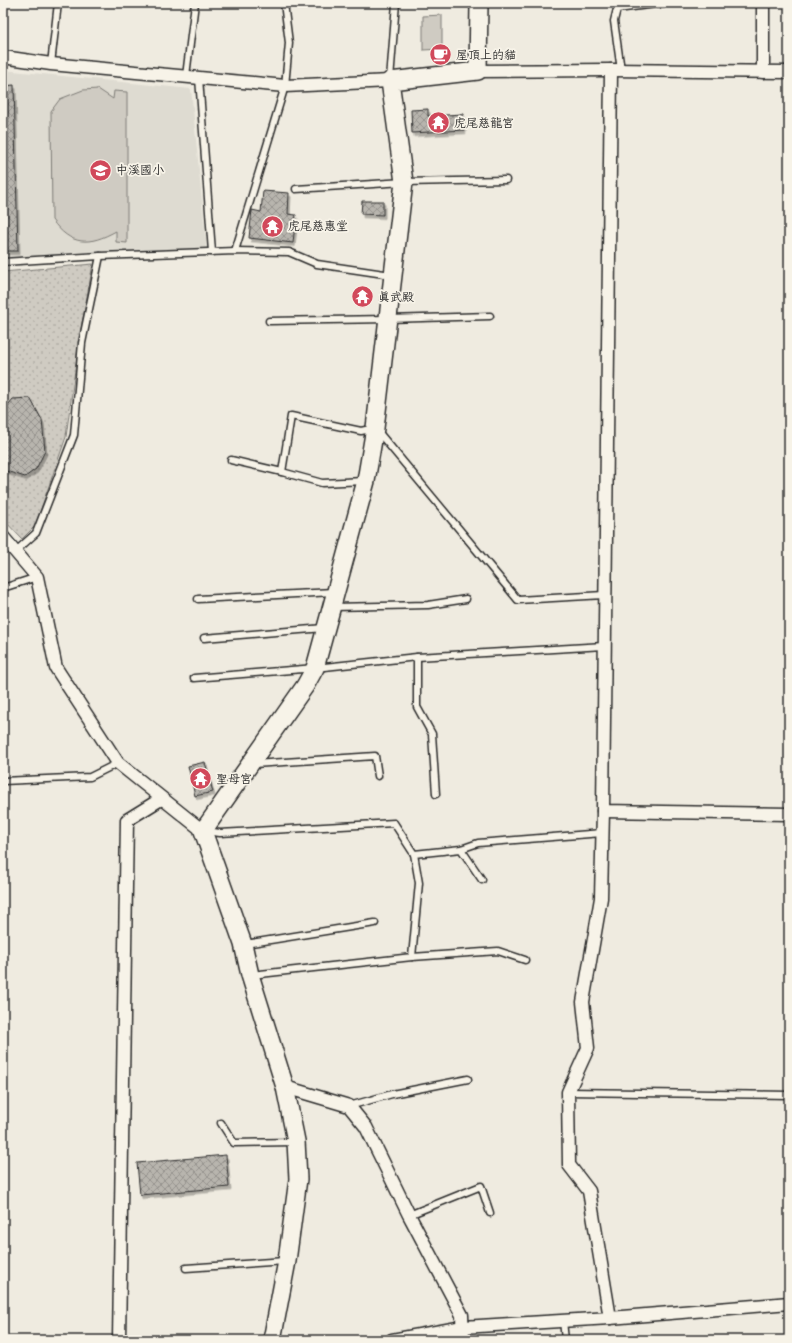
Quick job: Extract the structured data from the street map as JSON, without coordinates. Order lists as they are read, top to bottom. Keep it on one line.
{"places":{"cafe":["屋頂上的貓"],"temple":["虎尾慈龍宮","虎尾慈惠堂","真武殿","聖母宮"],"school or university":["中溪國小"]}}
